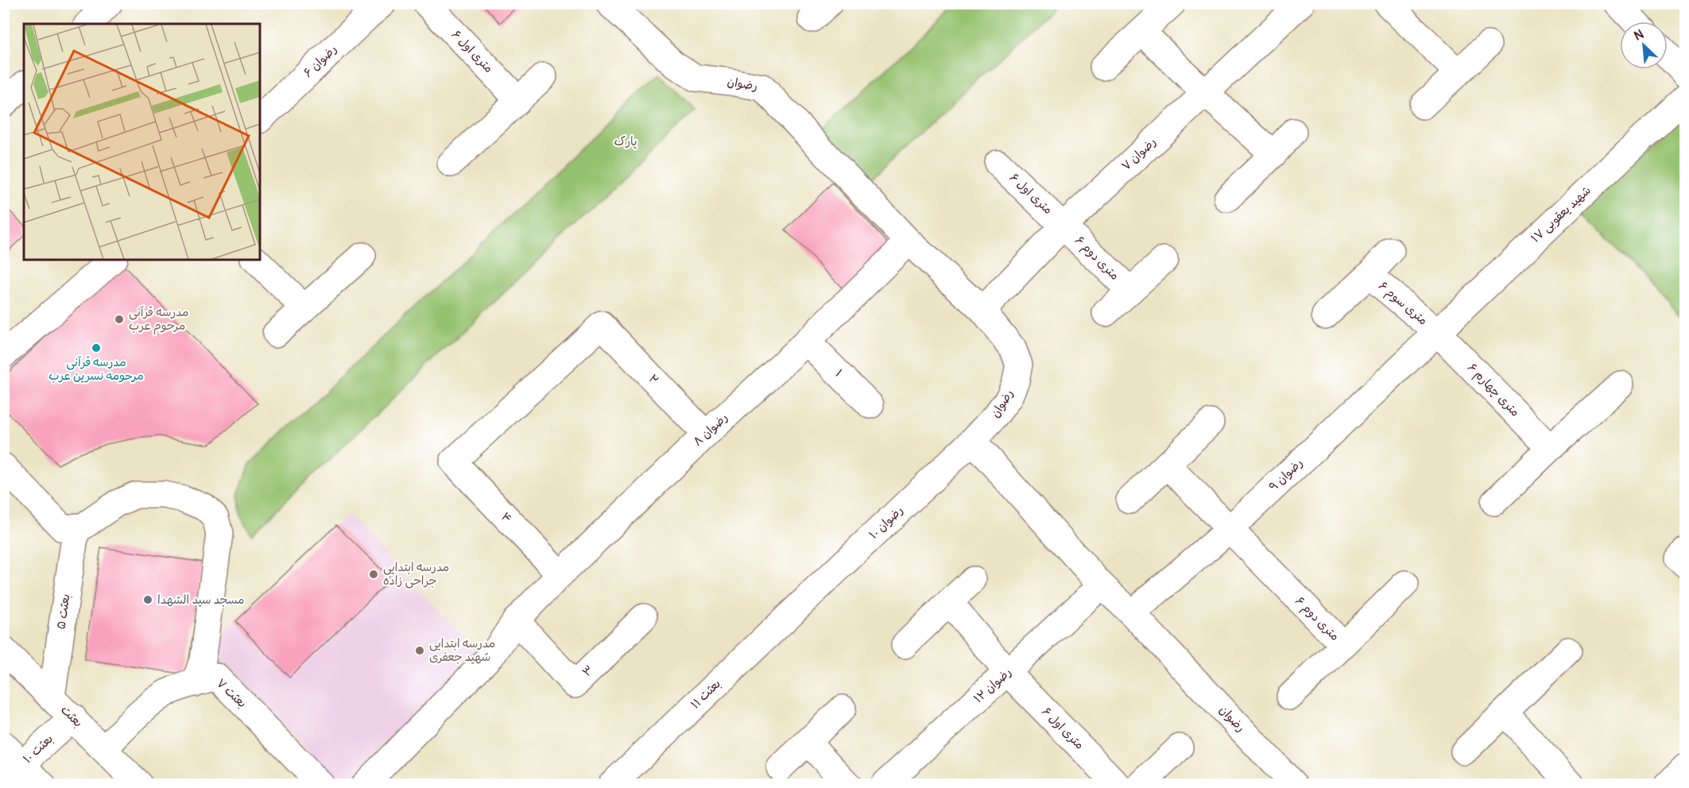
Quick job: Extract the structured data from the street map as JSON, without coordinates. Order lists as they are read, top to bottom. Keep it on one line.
{"streets":{"street":["۶ متری اول","رضوان ۶","رضوان","رضوان ۷","شهید یعقوبی ۱۷","۶ متری دوم","۶ متری سوم","۱","۲","۶ متری چهارم","رضوان ۸","رضوان ۹","۴","رضوان ۱۰","بعثت ۵","۳","رضوان ۱۲","بعثت ۷","بعثت ۱۱","بعثت","بعثت ۱۰"]},"crossings":[["۶ متری اول","رضوان ۷"],["۶ متری اول","۶ متری دوم"],["۶ متری اول","رضوان ۱۲"],["رضوان","رضوان ۷"],["رضوان","رضوان ۸"],["رضوان","رضوان ۹"],["رضوان","رضوان ۱۰"],["رضوان","رضوان ۱۲"],["رضوان ۷","۶ متری دوم"],["شهید یعقوبی ۱۷","۶ متری سوم"],["شهید یعقوبی ۱۷","۶ متری چهارم"],["شهید یعقوبی ۱۷","رضوان ۹"],["۶ متری دوم","رضوان ۹"],["۶ متری سوم","۶ متری چهارم"],["۶ متری سوم","رضوان ۹"],["۱","رضوان ۸"],["۲","رضوان ۸"],["۲","۴"],["۶ متری چهارم","رضوان ۹"],["رضوان ۸","۴"],["رضوان ۸","۳"],["رضوان ۱۰","بعثت ۱۱"],["بعثت ۵","بعثت"],["بعثت ۷","بعثت"],["بعثت","بعثت ۱۰"]],"parks":["پارک"],"places":["مدرسه قرآنی مرحوم عرب","مدرسه قرآنی مرحومه نسرین عرب","مدرسه ابتدایی جراحی زاده","مسجد سید الشهدا","مدرسه ابتدایی شهید جعفری"],"north":"top left"}
